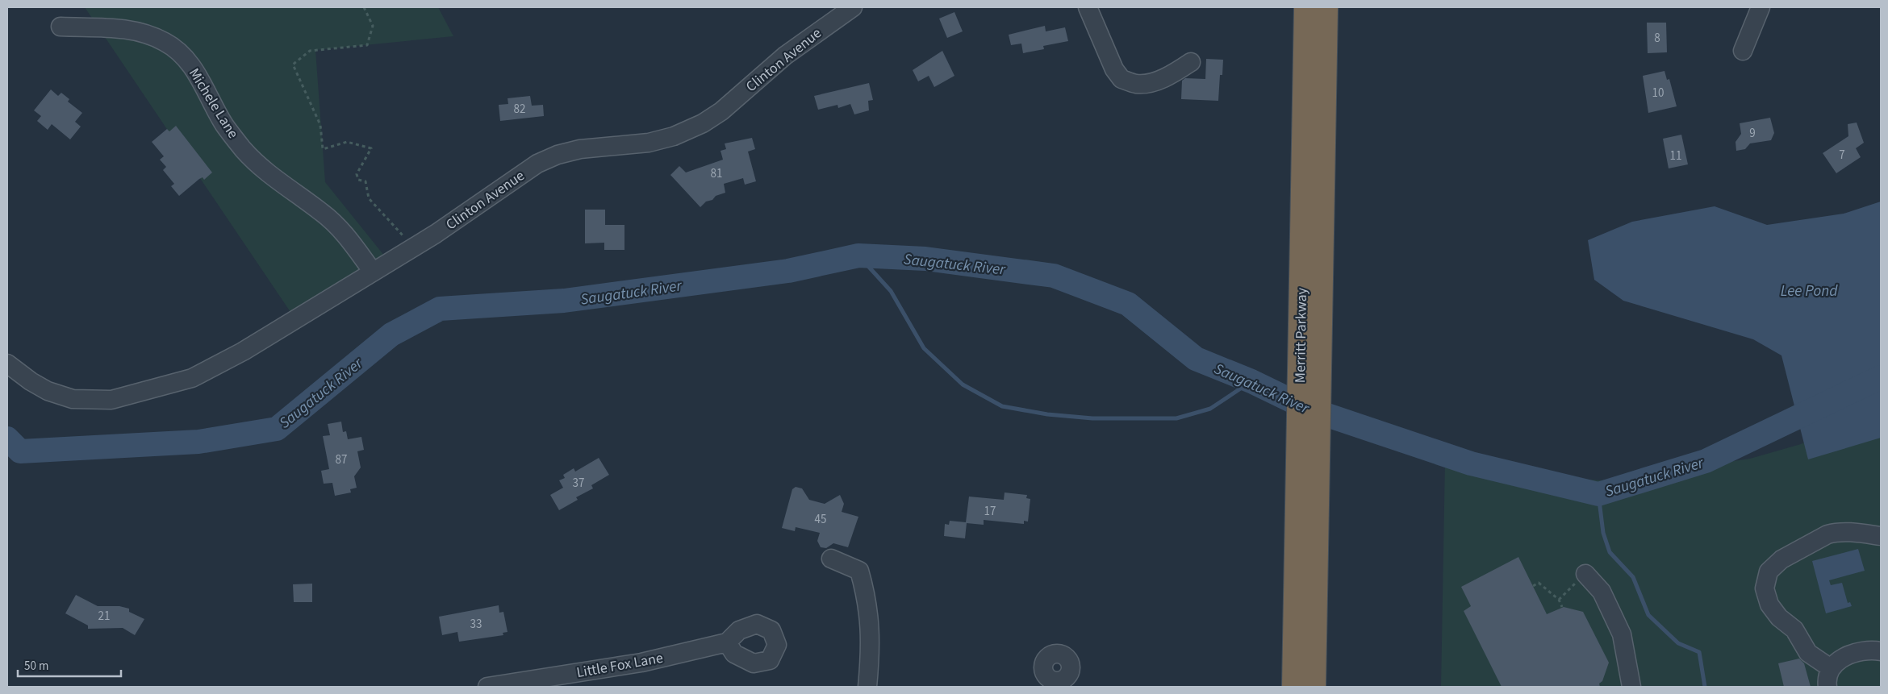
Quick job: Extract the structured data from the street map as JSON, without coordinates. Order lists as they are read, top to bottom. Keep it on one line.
{"streets":{"highway":["Merritt Parkway"],"street":["Clinton Avenue","Michele Lane","Little Fox Lane"]},"crossings":[["Clinton Avenue","Michele Lane"]],"water":["Saugatuck River","Lee Pond"],"house_numbers":["8","10","82","9","7","11","81","87","37","17","45","21","33"],"scale_bar":"50 m"}
